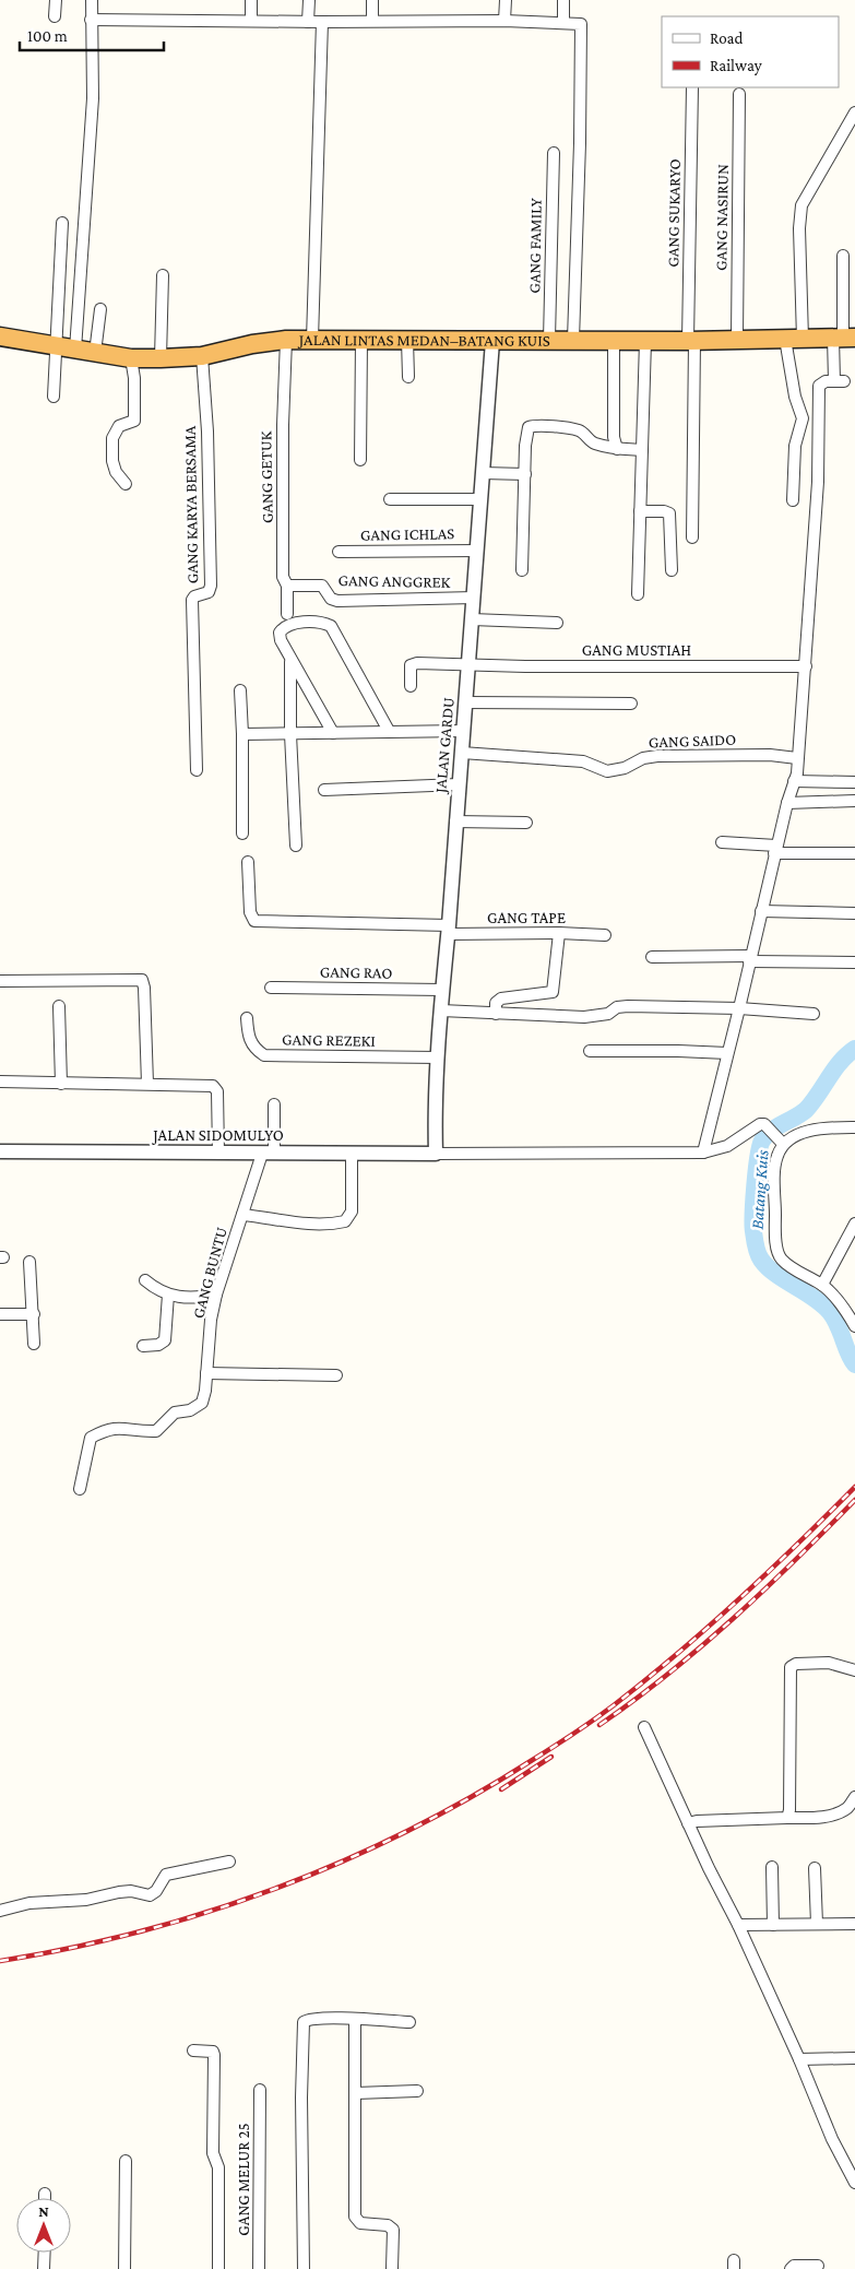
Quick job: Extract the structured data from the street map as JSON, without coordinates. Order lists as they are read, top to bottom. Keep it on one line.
{"streets":{"highway":["JALAN LINTAS MEDAN–BATANG KUIS"],"street":["GANG SUKARYO","GANG NASIRUN","GANG FAMILY","GANG GETUK","GANG KARYA BERSAMA","GANG ICHLAS","GANG ANGGREK","GANG MUSTIAH","GANG SAIDO","JALAN GARDU","GANG TAPE","GANG RAO","GANG REZEKI","JALAN SIDOMULYO","GANG BUNTU","GANG MELUR 25"]},"crossings":[["GANG SUKARYO","JALAN LINTAS MEDAN–BATANG KUIS"],["GANG NASIRUN","JALAN LINTAS MEDAN–BATANG KUIS"],["GANG FAMILY","JALAN LINTAS MEDAN–BATANG KUIS"],["JALAN LINTAS MEDAN–BATANG KUIS","GANG GETUK"],["JALAN LINTAS MEDAN–BATANG KUIS","GANG KARYA BERSAMA"],["JALAN LINTAS MEDAN–BATANG KUIS","JALAN GARDU"],["GANG GETUK","GANG ANGGREK"],["GANG ICHLAS","JALAN GARDU"],["GANG ANGGREK","JALAN GARDU"],["GANG MUSTIAH","JALAN GARDU"],["GANG SAIDO","JALAN GARDU"],["JALAN GARDU","GANG TAPE"],["JALAN GARDU","GANG RAO"],["JALAN GARDU","GANG REZEKI"],["JALAN GARDU","JALAN SIDOMULYO"],["JALAN SIDOMULYO","GANG BUNTU"]],"water":["Batang Kuis"],"legend":["Road","Railway"],"scale_bar":"100 m","north":"top"}
